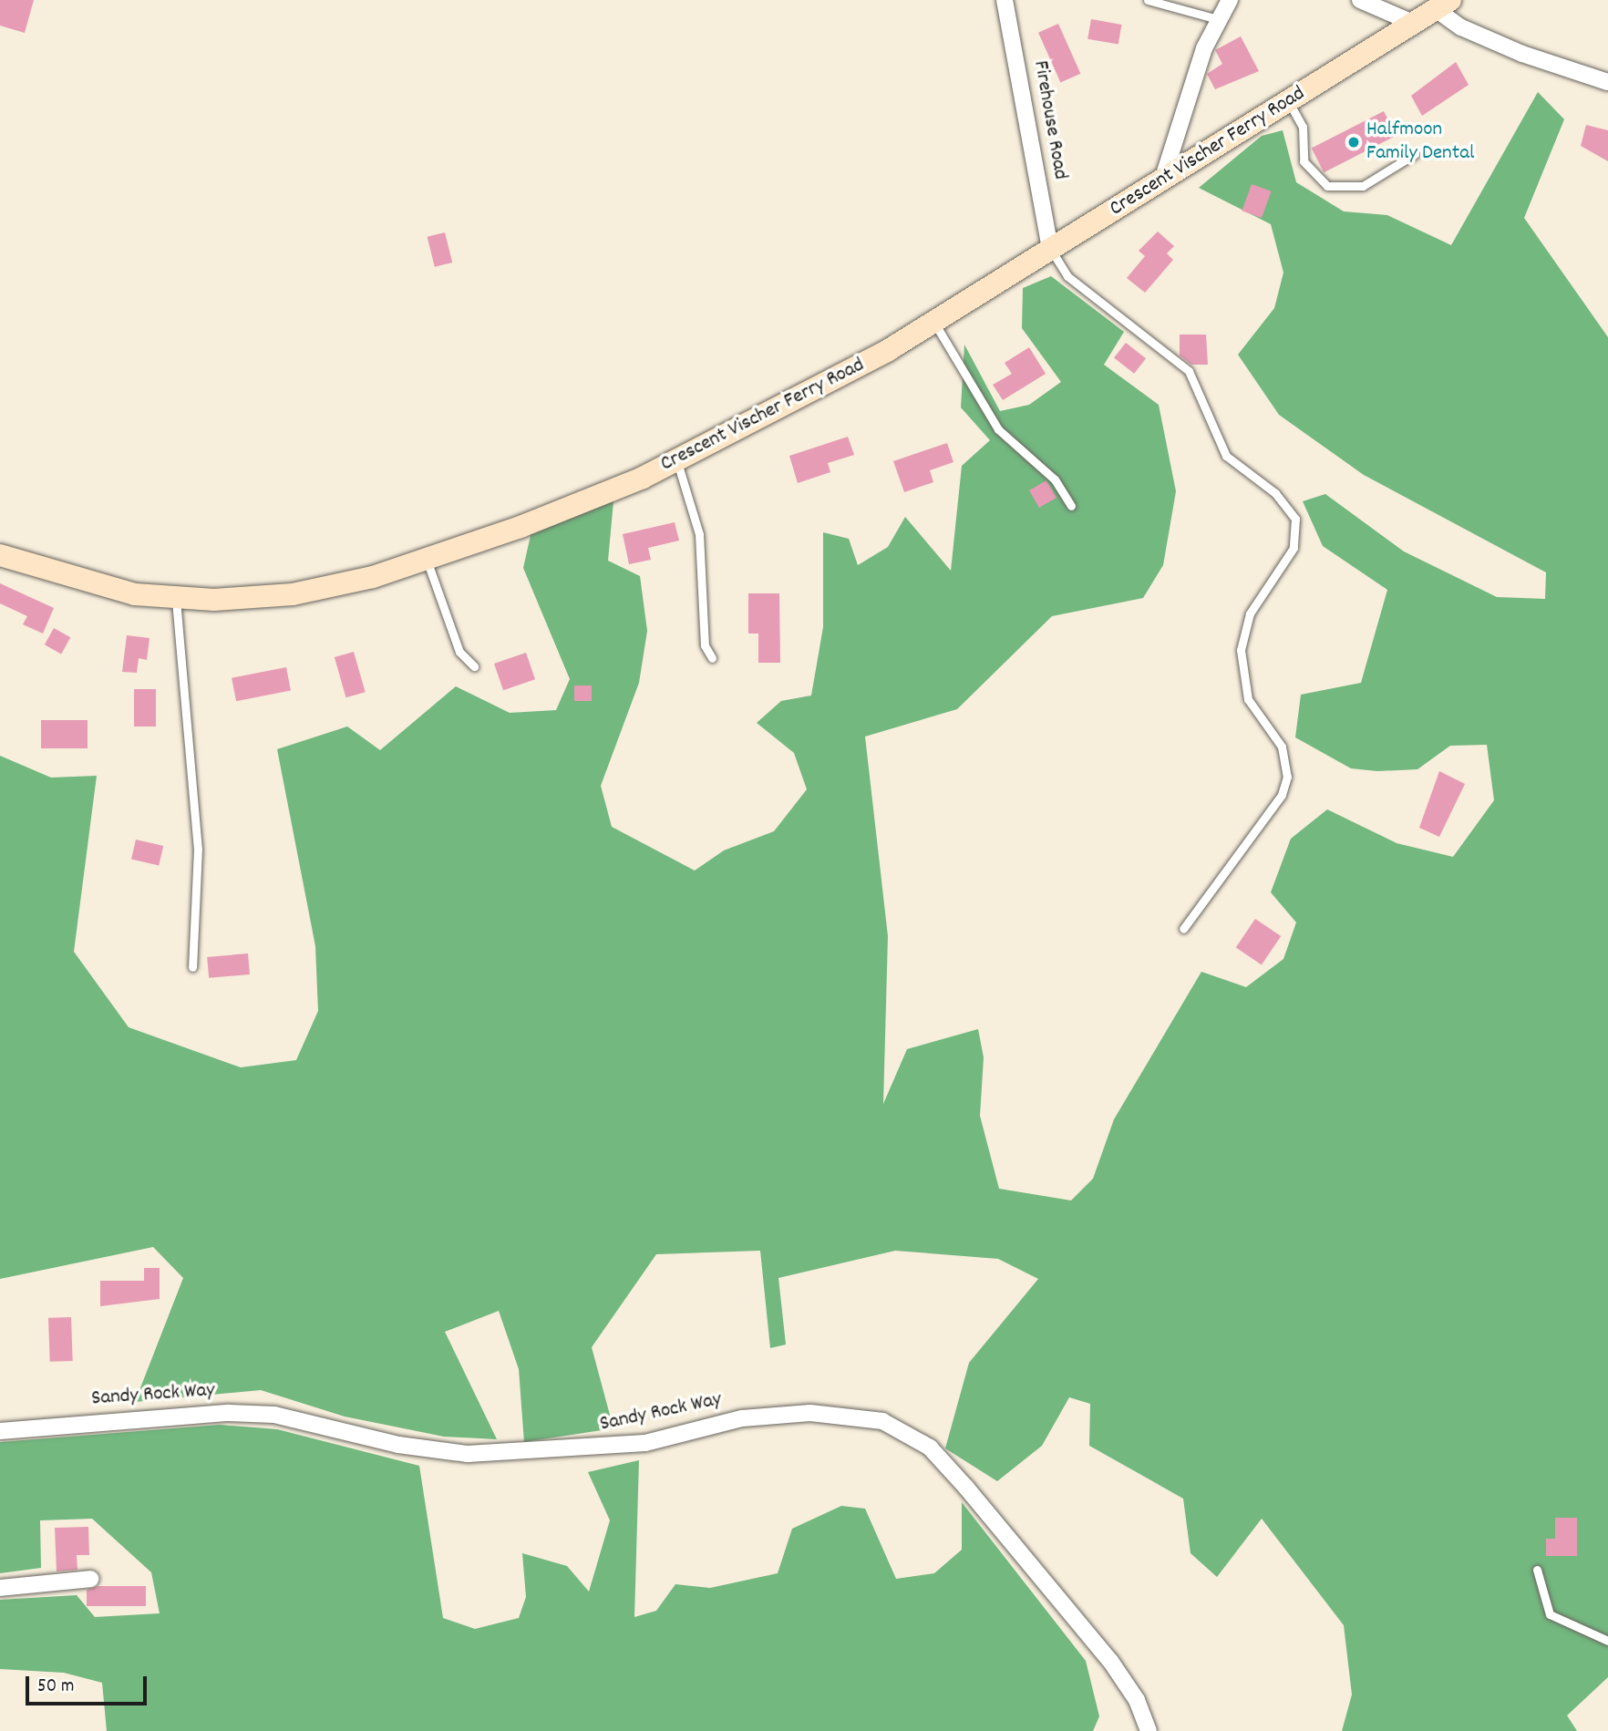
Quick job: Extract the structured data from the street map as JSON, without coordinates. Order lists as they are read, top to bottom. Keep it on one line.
{"streets":{"main road":["Crescent Vischer Ferry Road"],"street":["Firehouse Road","Sandy Rock Way"]},"crossings":[["Firehouse Road","Crescent Vischer Ferry Road"]],"places":["Halfmoon Family Dental"],"scale_bar":"50 m"}
